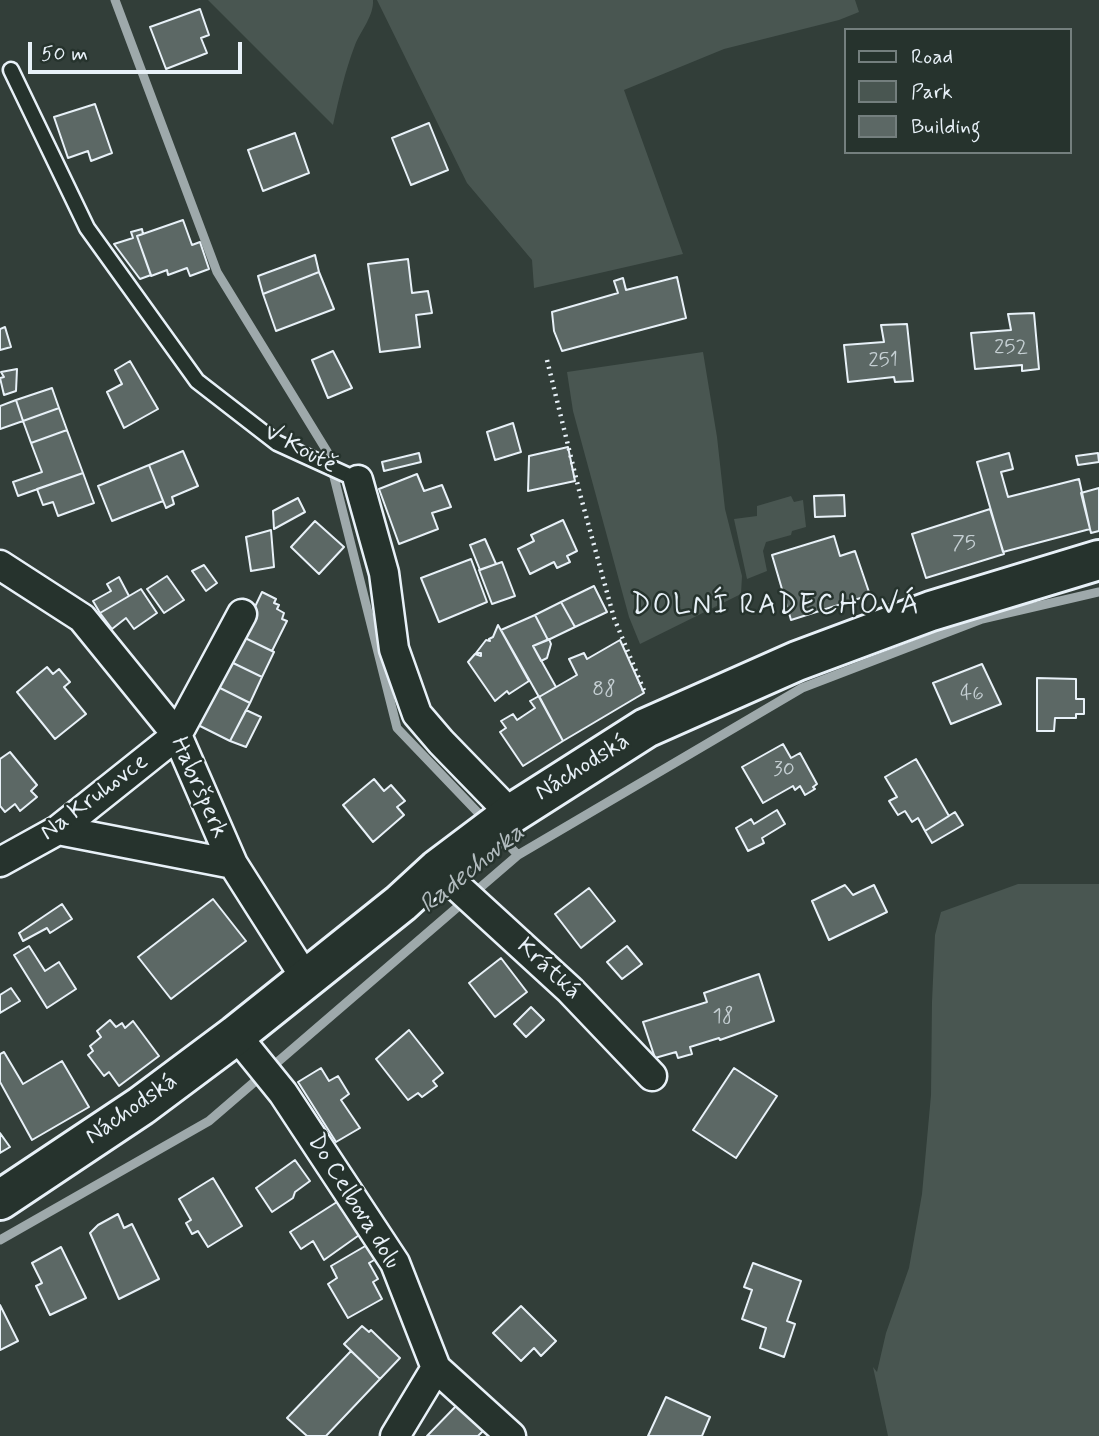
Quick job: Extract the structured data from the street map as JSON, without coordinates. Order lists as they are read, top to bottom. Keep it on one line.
{"streets":{"main road":["Náchodská"],"street":["V Koutě","Habršperk","Na Kruhovce","Krátká","Do Celbova dolu"]},"crossings":[["V Koutě","Náchodská"],["Náchodská","Habršperk"],["Náchodská","Krátká"],["Náchodská","Do Celbova dolu"],["Habršperk","Na Kruhovce"]],"districts":["DOLNÍ RADECHOVÁ"],"water":["Radechovka"],"house_numbers":["252","251","75","88","46","30","18"],"legend":["Road","Park","Building"],"scale_bar":"50 m"}
